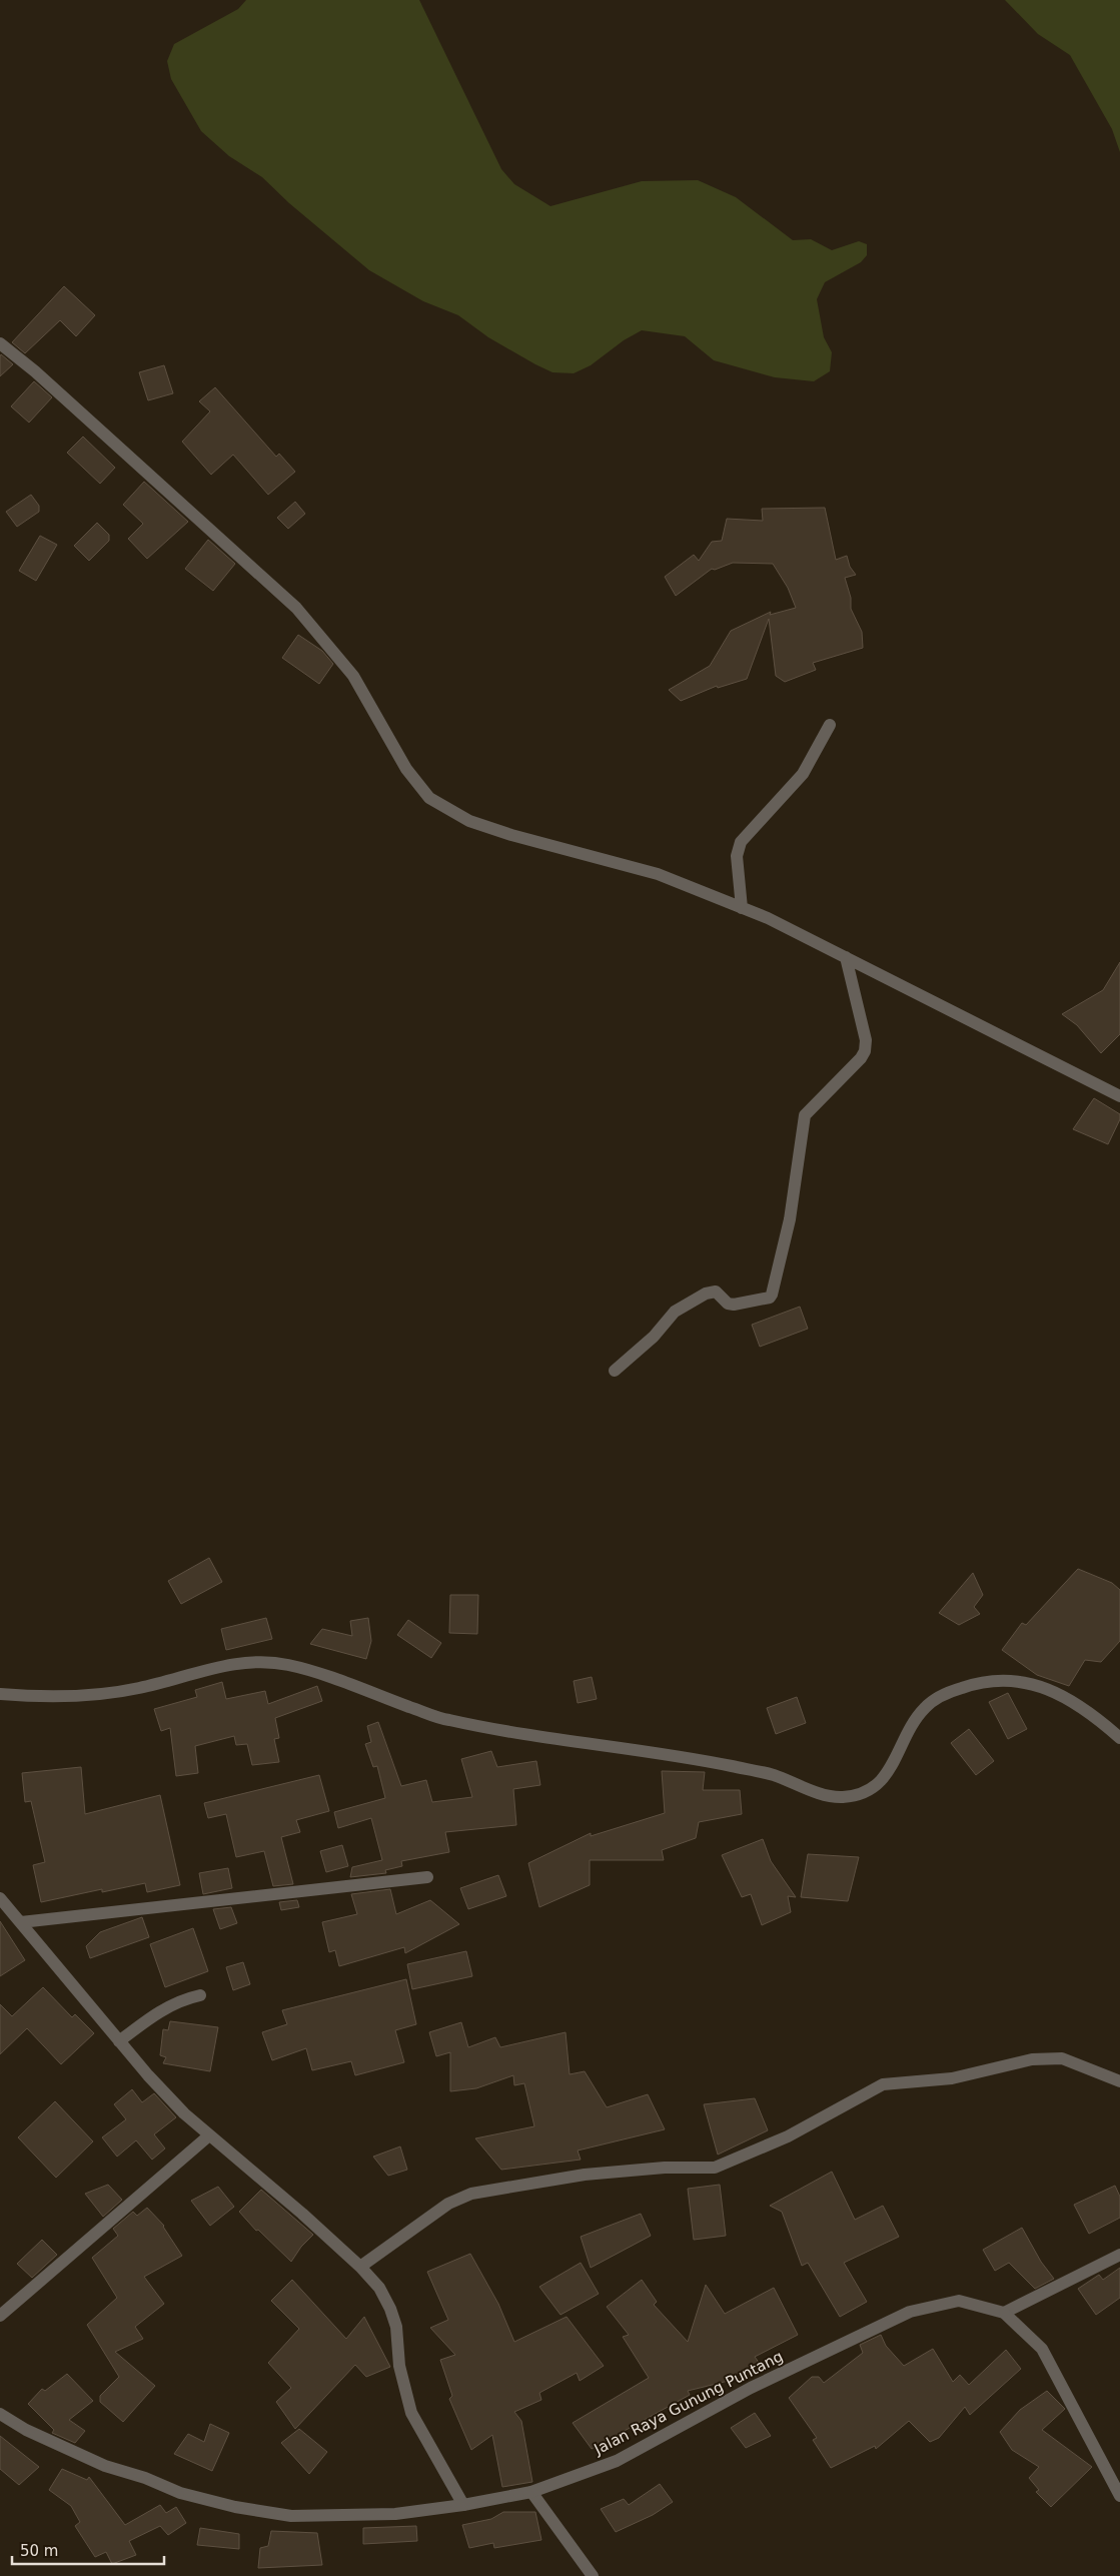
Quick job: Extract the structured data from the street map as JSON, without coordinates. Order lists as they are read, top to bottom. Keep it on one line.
{"streets":{"street":["Jalan Raya Gunung Puntang"]},"scale_bar":"50 m"}
